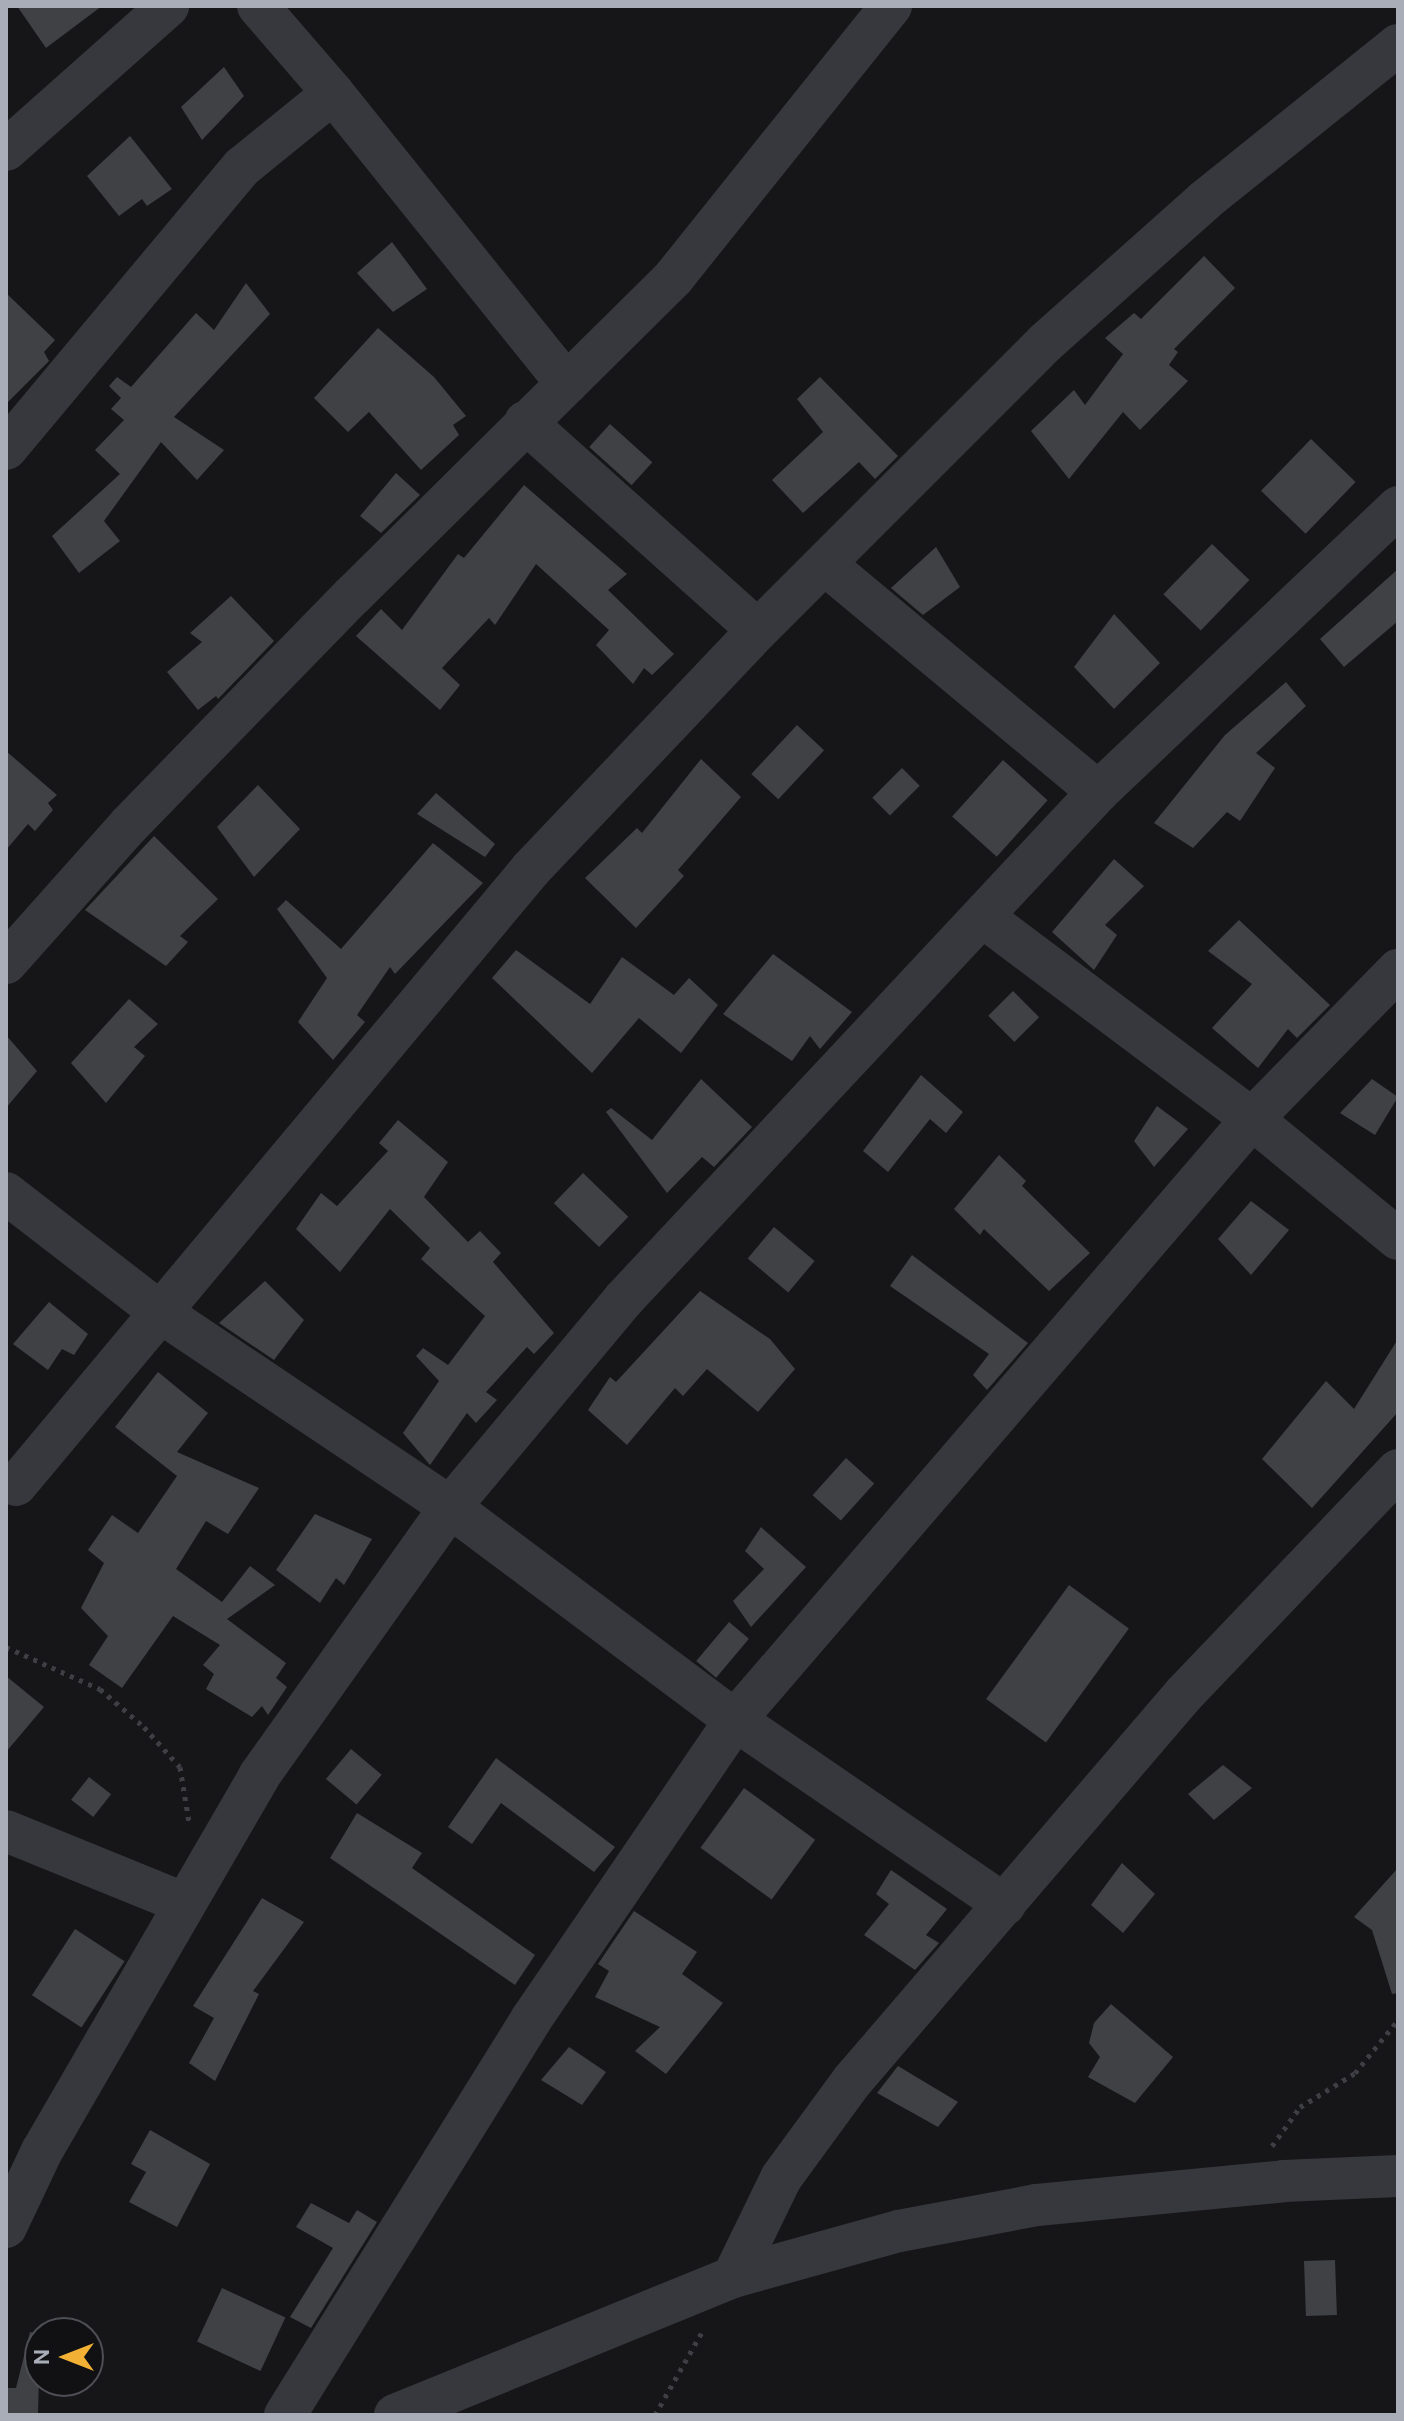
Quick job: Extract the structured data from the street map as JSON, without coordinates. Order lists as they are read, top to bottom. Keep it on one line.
{"north":"left"}
